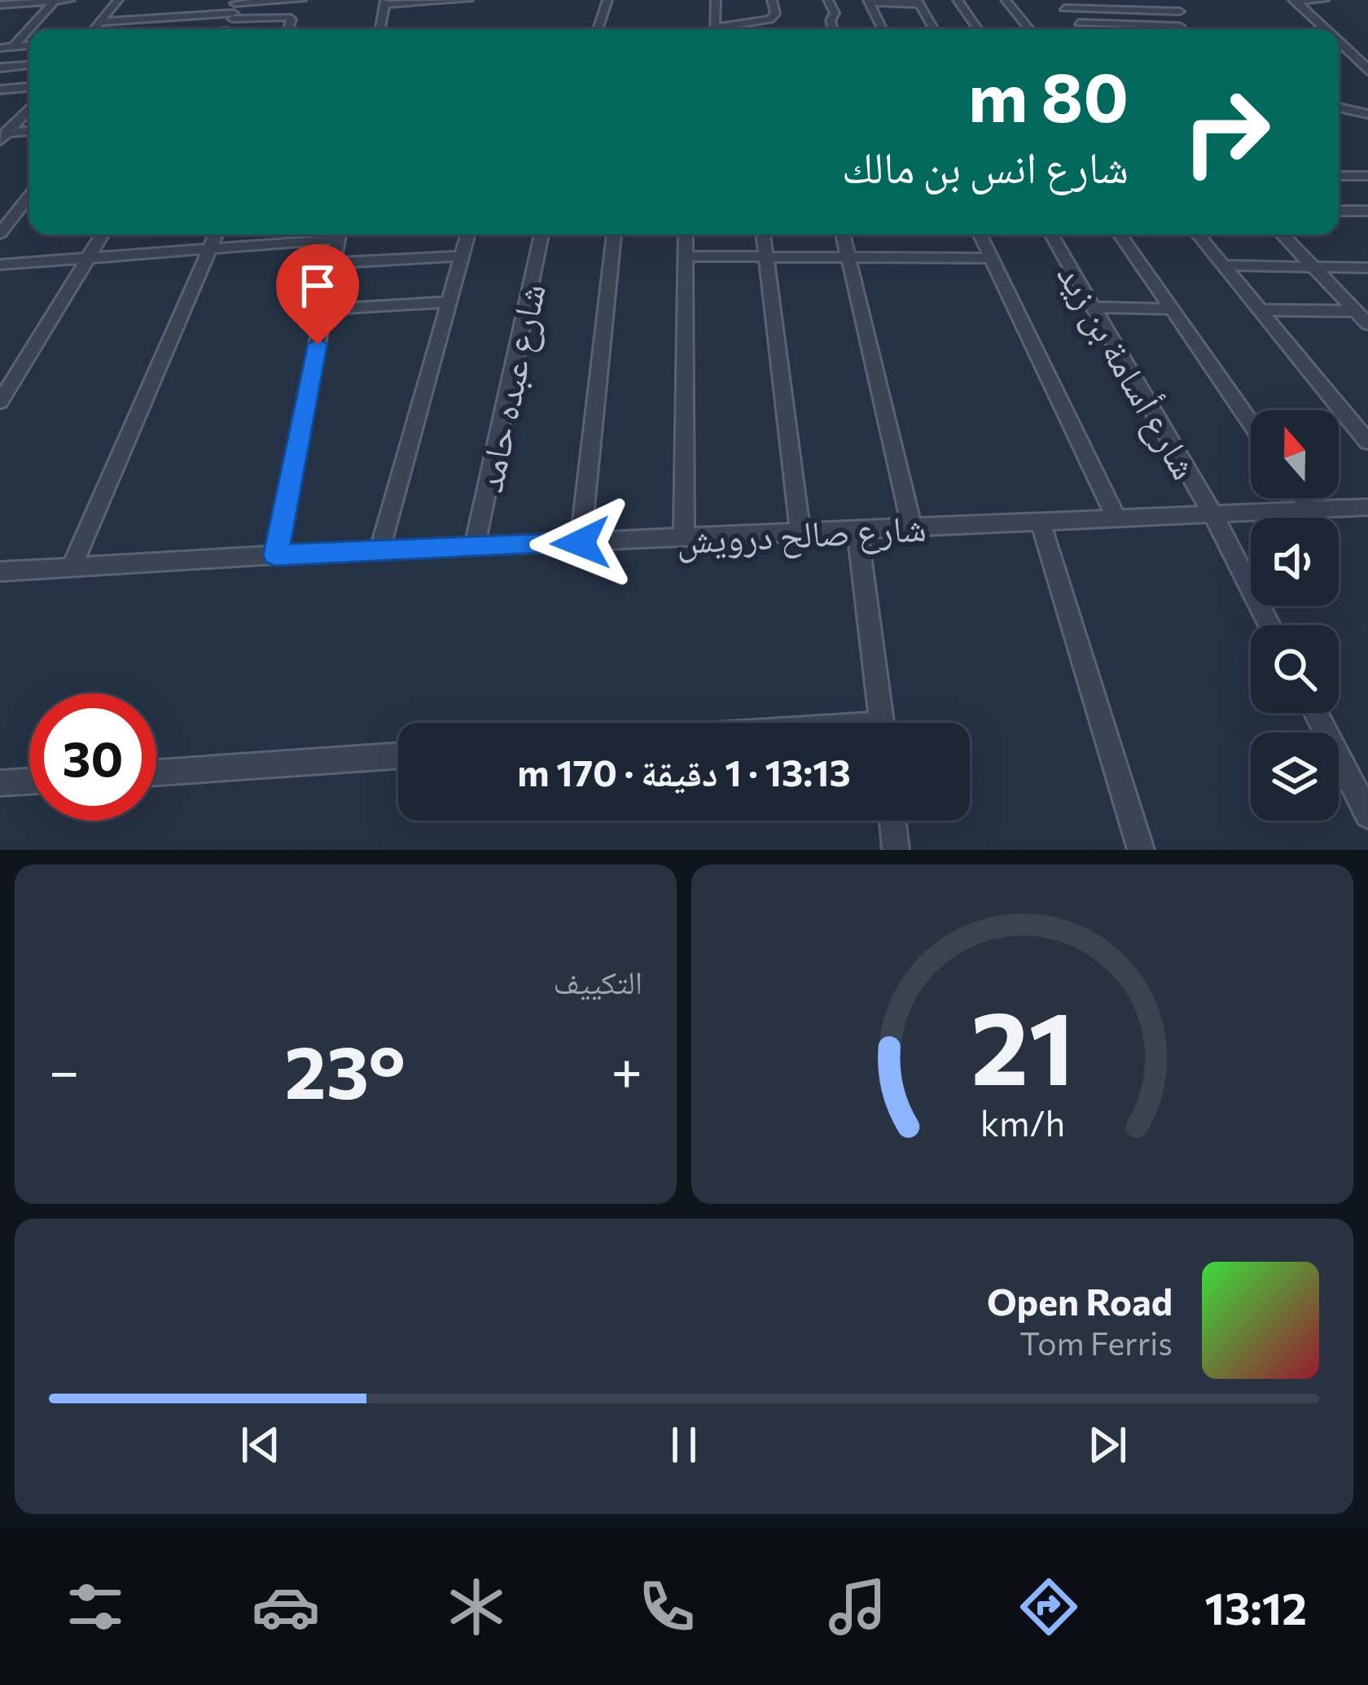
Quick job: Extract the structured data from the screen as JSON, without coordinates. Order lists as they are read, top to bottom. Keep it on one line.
{"streets":{"street":["شارع أسامة بن زيد","شارع عبده حامد","شارع صالح درويش"]},"crossings":[["شارع أسامة بن زيد","شارع صالح درويش"],["شارع عبده حامد","شارع صالح درويش"]],"north":"top","page":{"turn":["80 m","شارع انس بن مالك"],"limit":"30","trip":"13:13 · 1 دقيقة · 170 m","tile":"التكييف","heat":["−","23°","+"],"song":["Open Road","Tom Ferris"],"tabs":"13:12","gauge":["21","km/h"]}}
